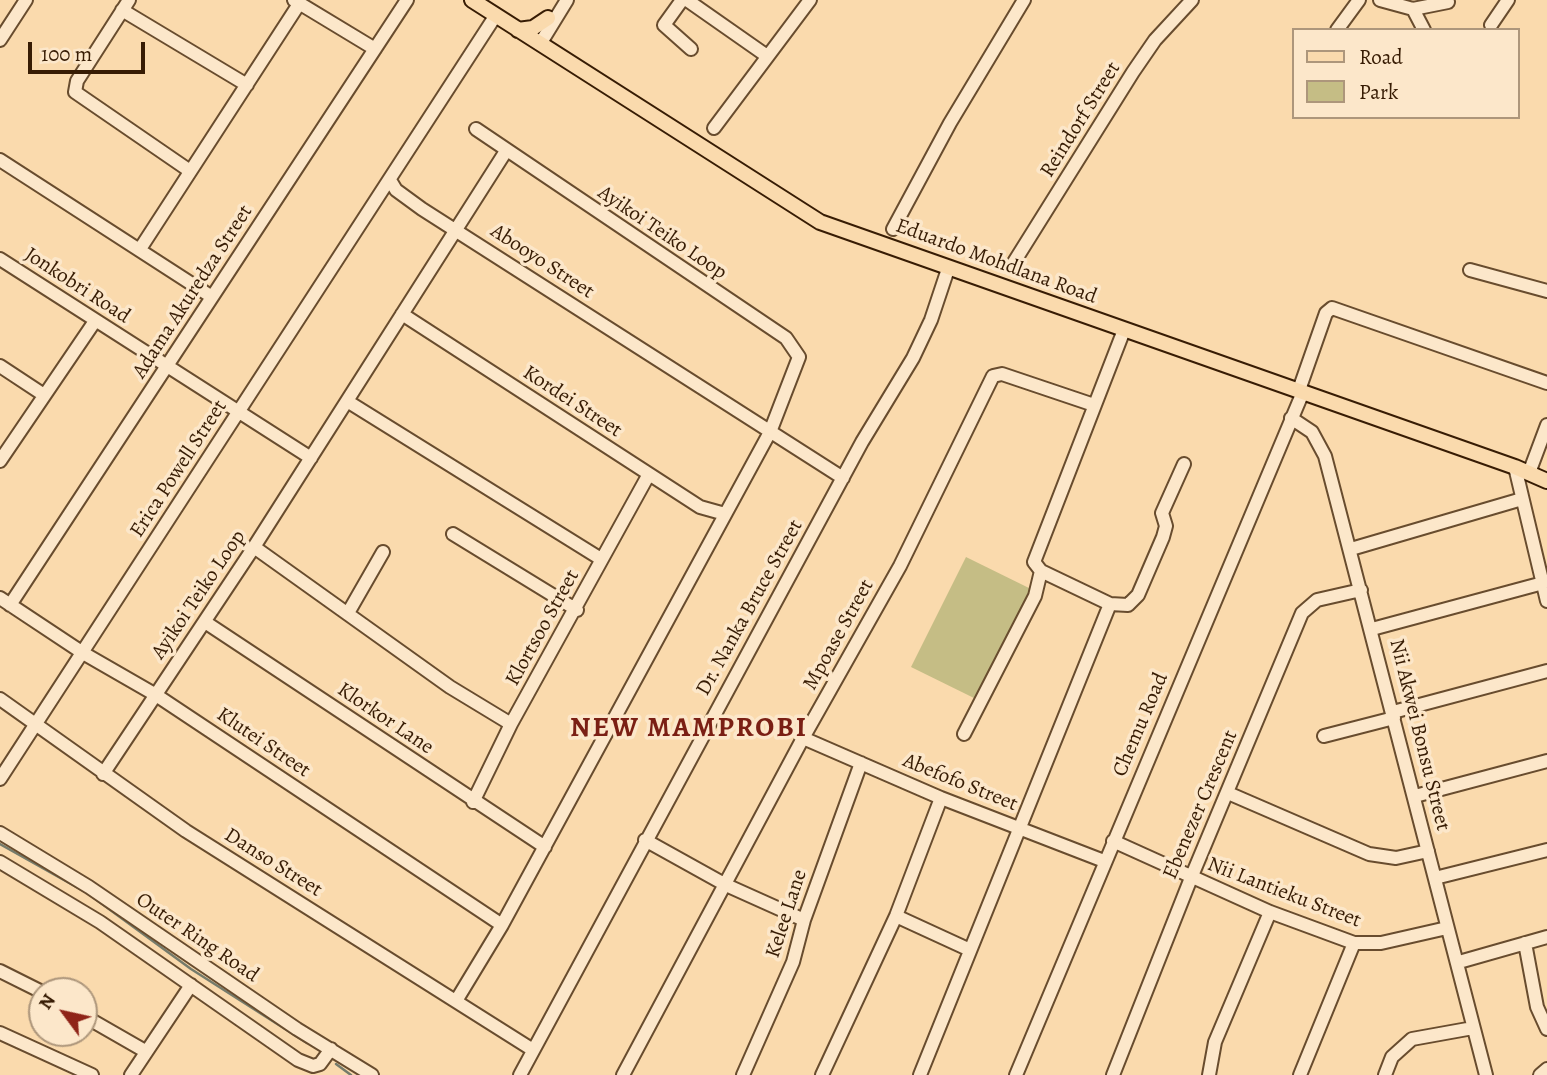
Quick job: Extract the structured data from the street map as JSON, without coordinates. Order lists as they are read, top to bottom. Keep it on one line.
{"streets":{"main road":["Eduardo Mohdlana Road"],"street":["Reindorf Street","Ayikoi Teiko Loop","Abooyo Street","Jonkobri Road","Adama Akuredza Street","Kordei Street","Erica Powell Street","Dr. Nanka Bruce Street","Klortsoo Street","Mpoase Street","Klorkor Lane","Chemu Road","Nii Akwei Bonsu Street","Klutei Street","Abefofo Street","Ebenezer Crescent","Danso Street","Nii Lantieku Street","Kelee Lane","Outer Ring Road"]},"crossings":[["Ayikoi Teiko Loop","Abooyo Street"],["Ayikoi Teiko Loop","Jonkobri Road"],["Ayikoi Teiko Loop","Kordei Street"],["Ayikoi Teiko Loop","Klorkor Lane"],["Ayikoi Teiko Loop","Klutei Street"],["Ayikoi Teiko Loop","Danso Street"],["Abooyo Street","Erica Powell Street"],["Abooyo Street","Dr. Nanka Bruce Street"],["Eduardo Mohdlana Road","Dr. Nanka Bruce Street"],["Eduardo Mohdlana Road","Chemu Road"],["Jonkobri Road","Adama Akuredza Street"],["Jonkobri Road","Erica Powell Street"],["Adama Akuredza Street","Klutei Street"],["Kordei Street","Klortsoo Street"],["Erica Powell Street","Klutei Street"],["Erica Powell Street","Danso Street"],["Dr. Nanka Bruce Street","Danso Street"],["Klortsoo Street","Klorkor Lane"],["Mpoase Street","Abefofo Street"],["Chemu Road","Nii Akwei Bonsu Street"],["Chemu Road","Abefofo Street"],["Chemu Road","Nii Lantieku Street"],["Nii Akwei Bonsu Street","Ebenezer Crescent"],["Nii Akwei Bonsu Street","Nii Lantieku Street"],["Abefofo Street","Kelee Lane"],["Ebenezer Crescent","Nii Lantieku Street"]],"districts":["NEW MAMPROBI"],"legend":["Road","Park"],"scale_bar":"100 m","north":"top left"}
